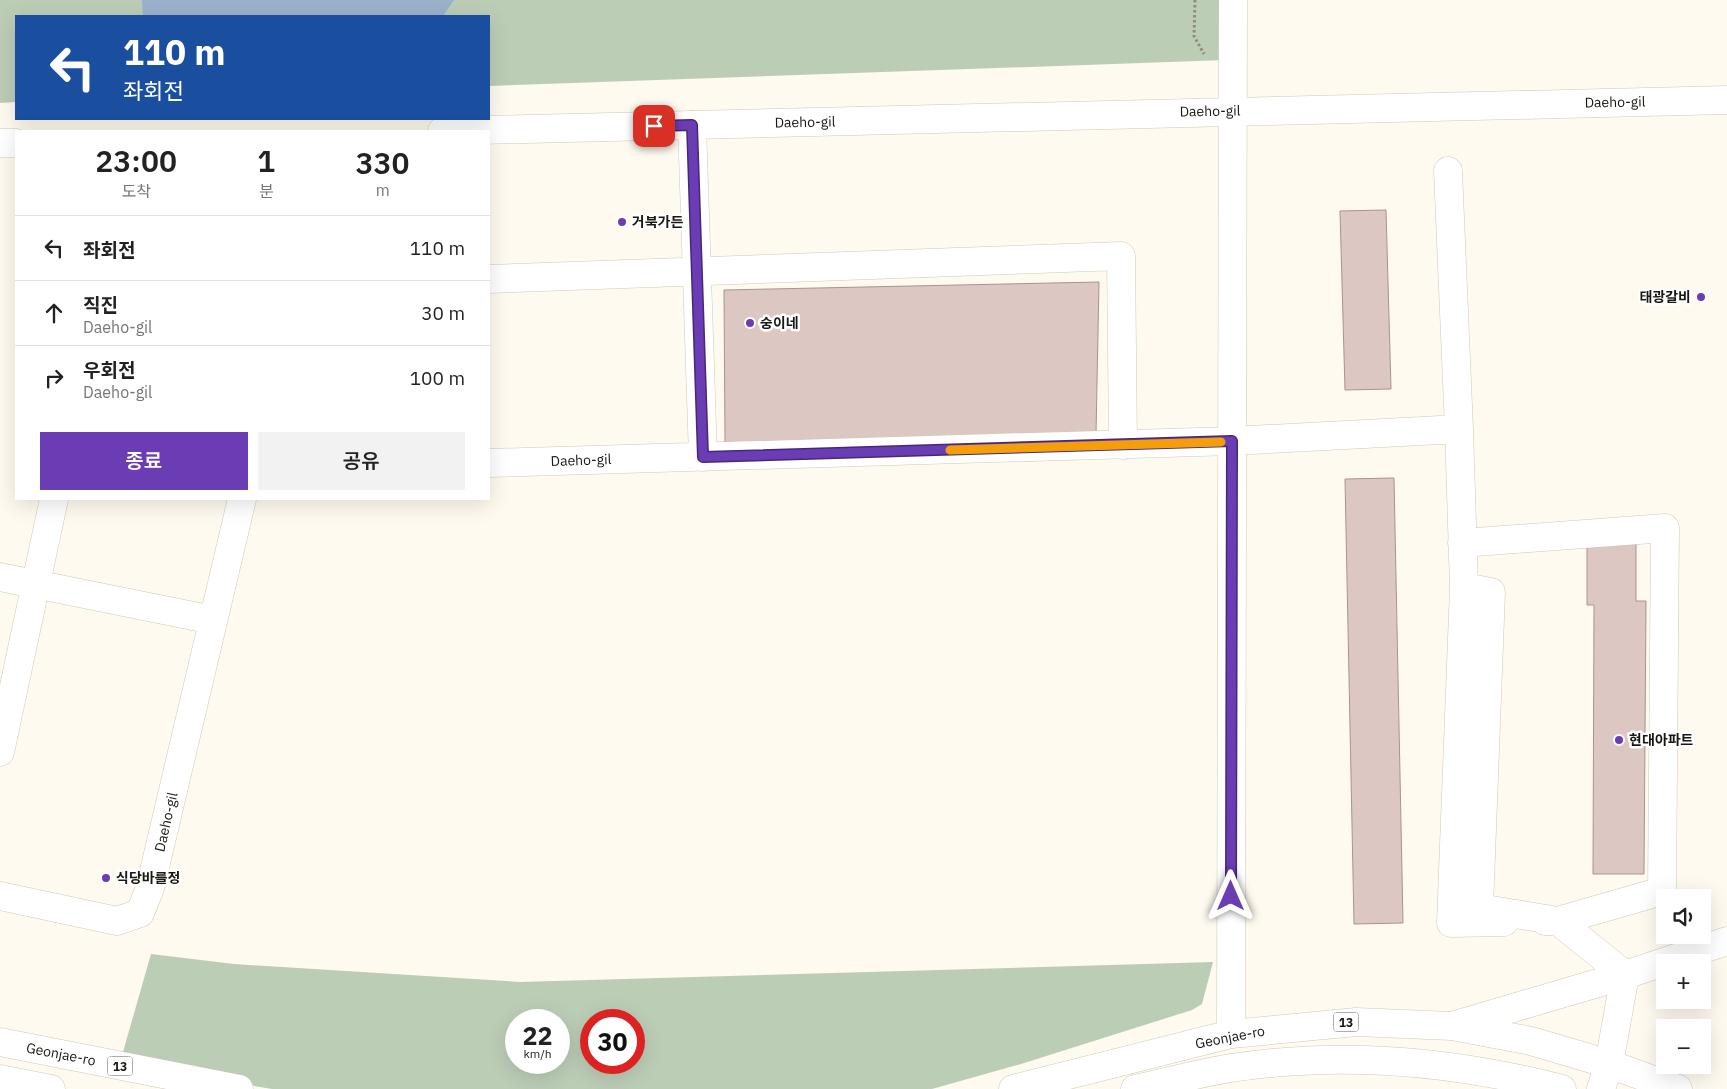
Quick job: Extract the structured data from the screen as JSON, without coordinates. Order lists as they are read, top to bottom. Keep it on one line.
{"streets":{"street":["Daeho-gil","13","Geonjae-ro"]},"places":["거북가든","태광갈비","숭이네","현대아파트","식당바를정"],"page":{"turn":["110 m","좌회전"],"eta":["23:00","도착","1","분","330","m"],"list":[{"name":"좌회전","value":"110 m"},{"name":"직진","note":"Daeho-gil","value":"30 m"},{"name":"우회전","note":"Daeho-gil","value":"100 m"}],"buttons":["종료","공유"],"map_buttons":["+","−"],"speed":"22 km/h","limit":"30"}}
